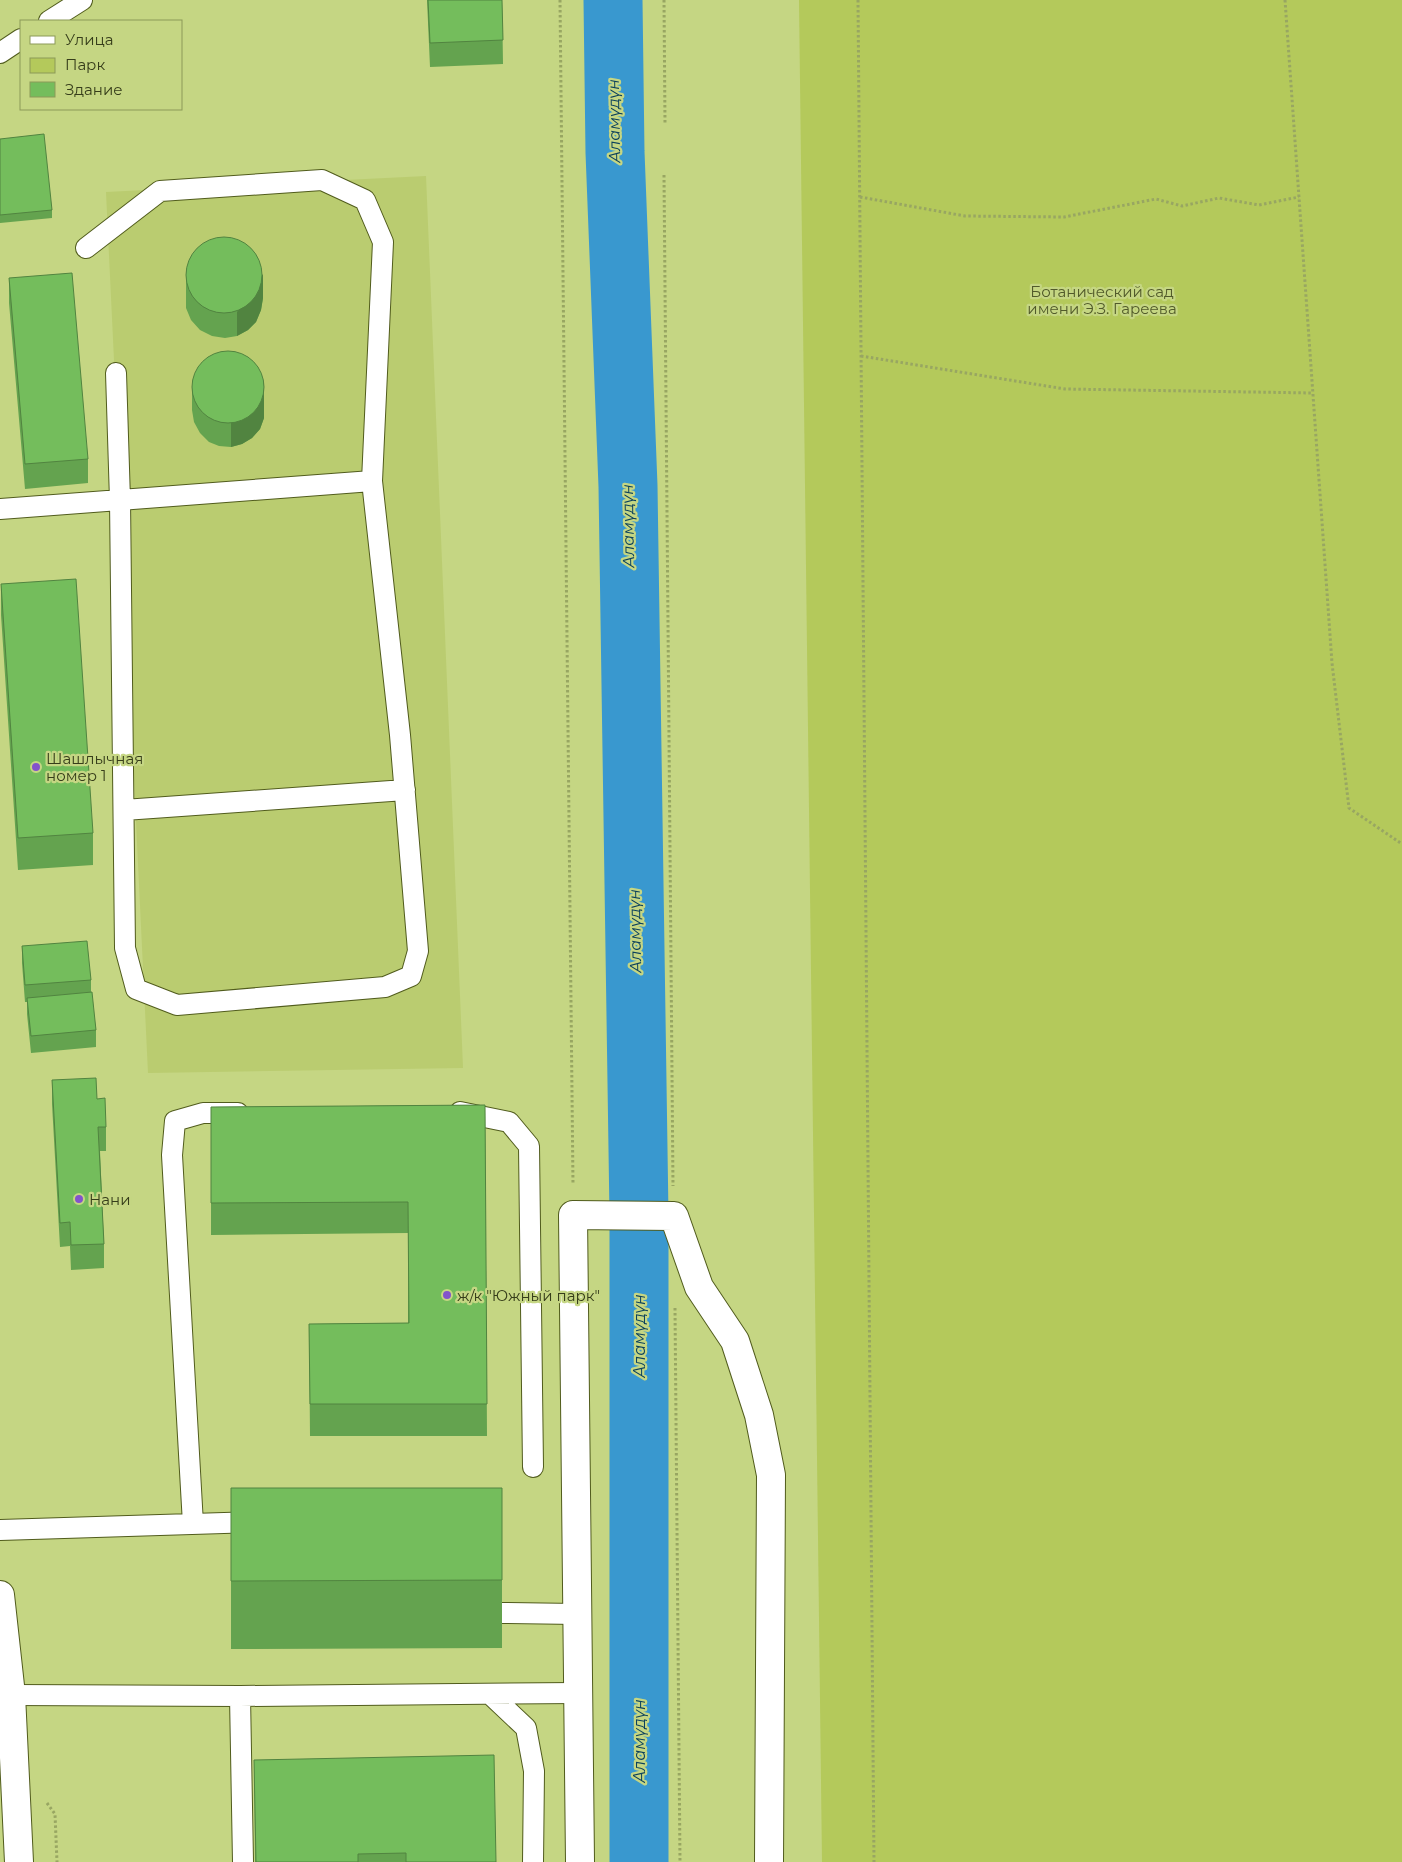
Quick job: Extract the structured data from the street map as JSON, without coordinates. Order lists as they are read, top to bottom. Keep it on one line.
{"water":["Аламүдүн"],"parks":["Ботанический сад имени Э.З. Гареева"],"places":["Шашлычная номер 1","Нани","ж/к \"Южный парк\""],"legend":["Улица","Парк","Здание"]}
